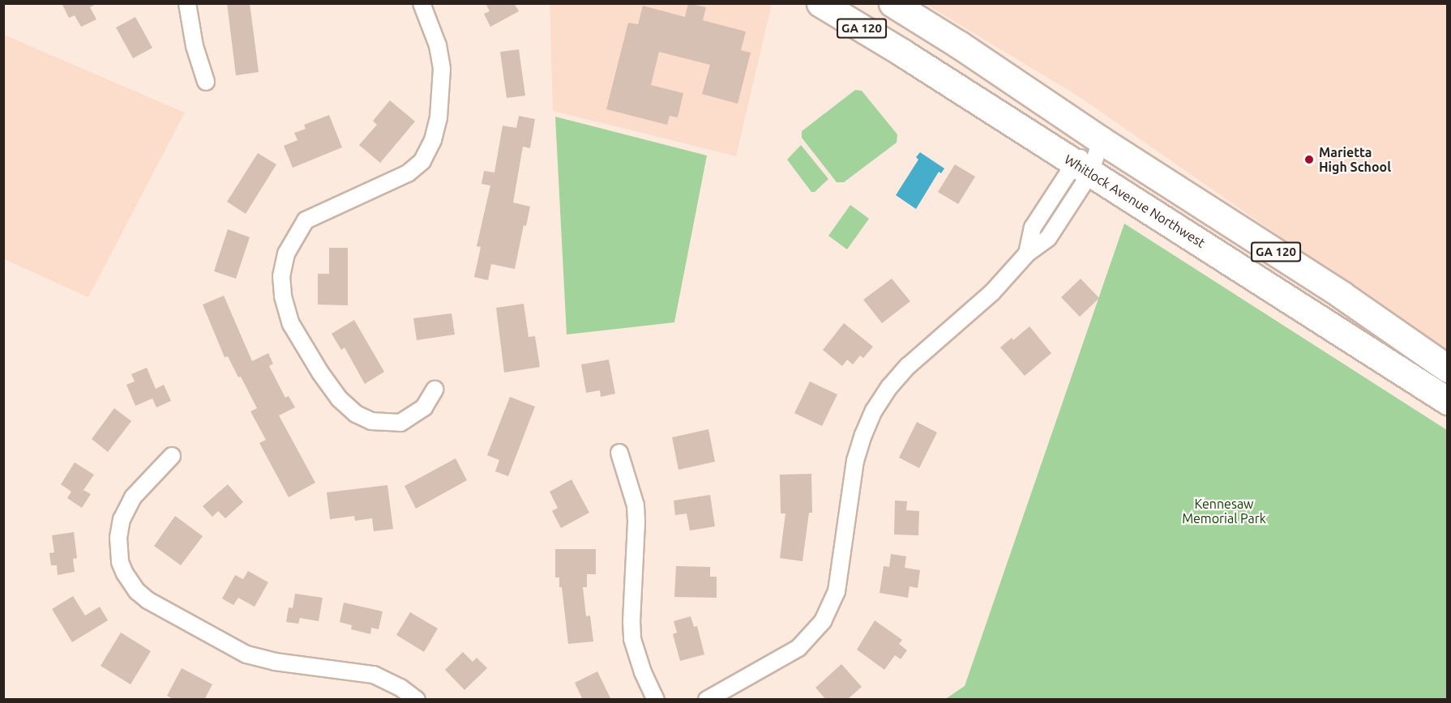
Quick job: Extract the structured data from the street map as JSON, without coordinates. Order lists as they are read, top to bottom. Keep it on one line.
{"streets":{"highway":["GA 120","Whitlock Avenue Northwest"]},"parks":["Kennesaw Memorial Park"],"places":["Marietta High School"]}
